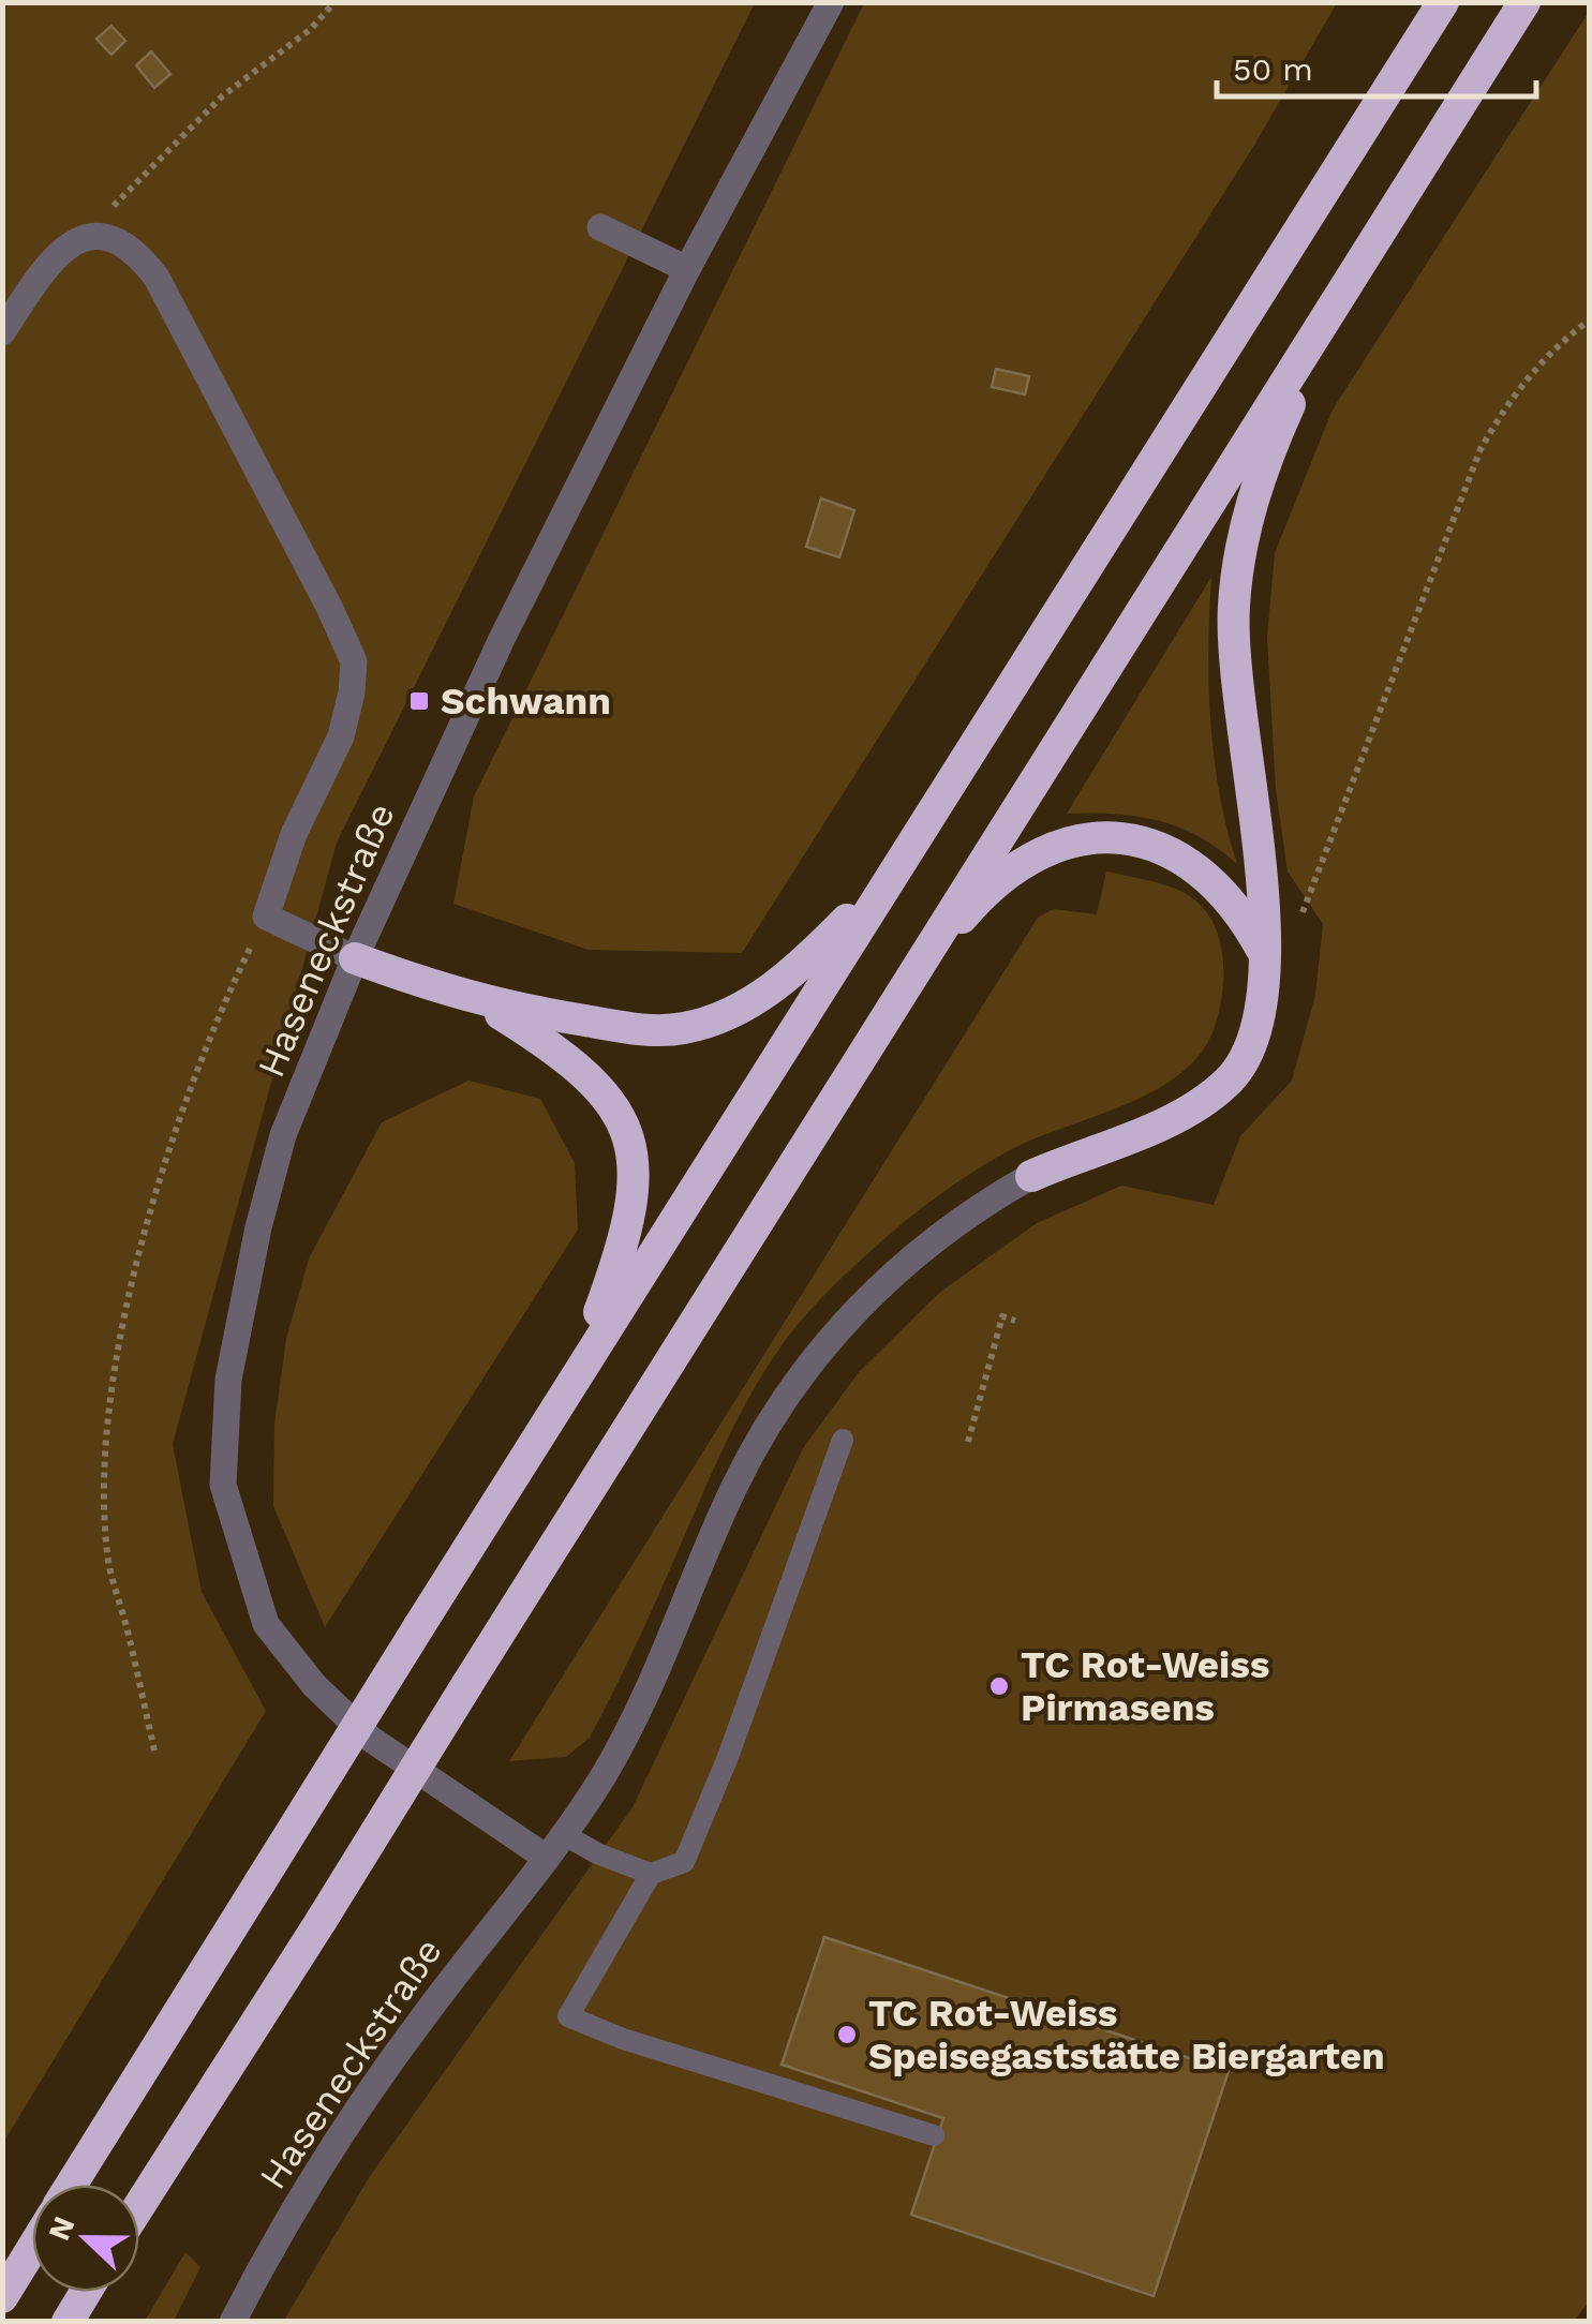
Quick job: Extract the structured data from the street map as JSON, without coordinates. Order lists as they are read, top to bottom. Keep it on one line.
{"streets":{"street":["Haseneckstraße"]},"places":{"transit":["Schwann"],"other":["TC Rot-Weiss Pirmasens","TC Rot-Weiss Speisegaststätte Biergarten"]},"scale_bar":"50 m","north":"left"}
